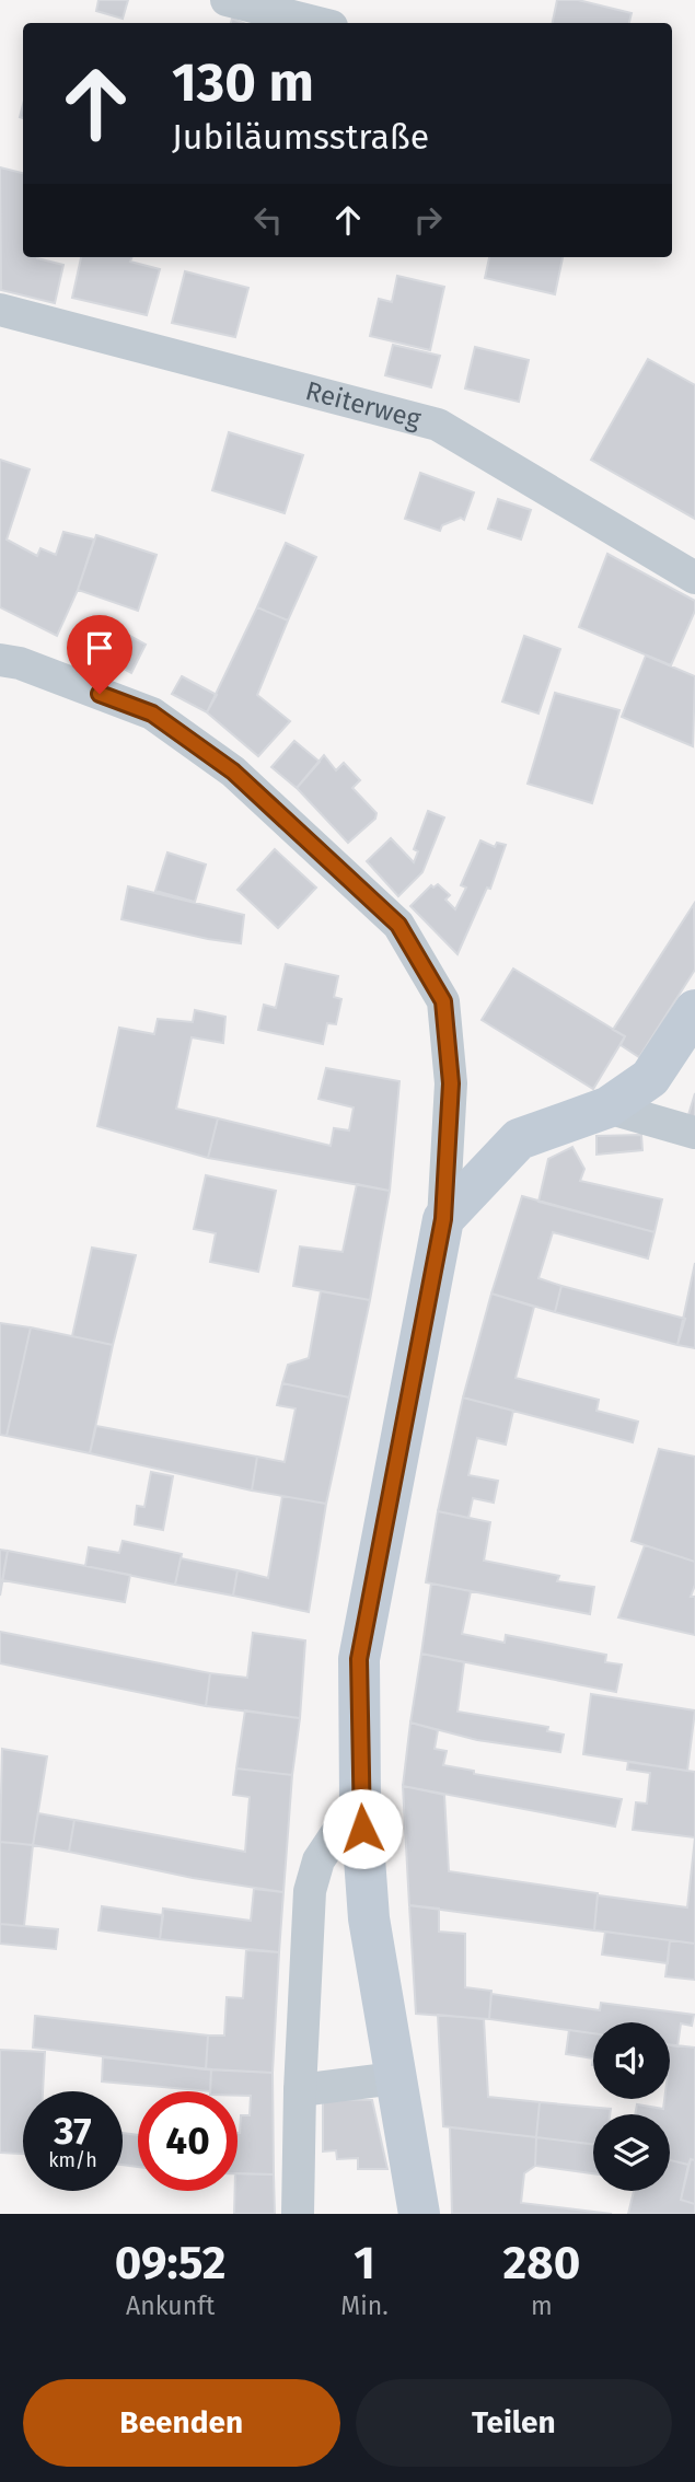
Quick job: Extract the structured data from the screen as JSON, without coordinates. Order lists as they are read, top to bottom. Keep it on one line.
{"streets":{"street":["Reiterweg"]},"page":{"turn":["130 m","Jubiläumsstraße"],"speed":"37 km/h","limit":"40","eta":["09:52","Ankunft","1","Min.","280","m"],"buttons":["Beenden","Teilen"]}}
